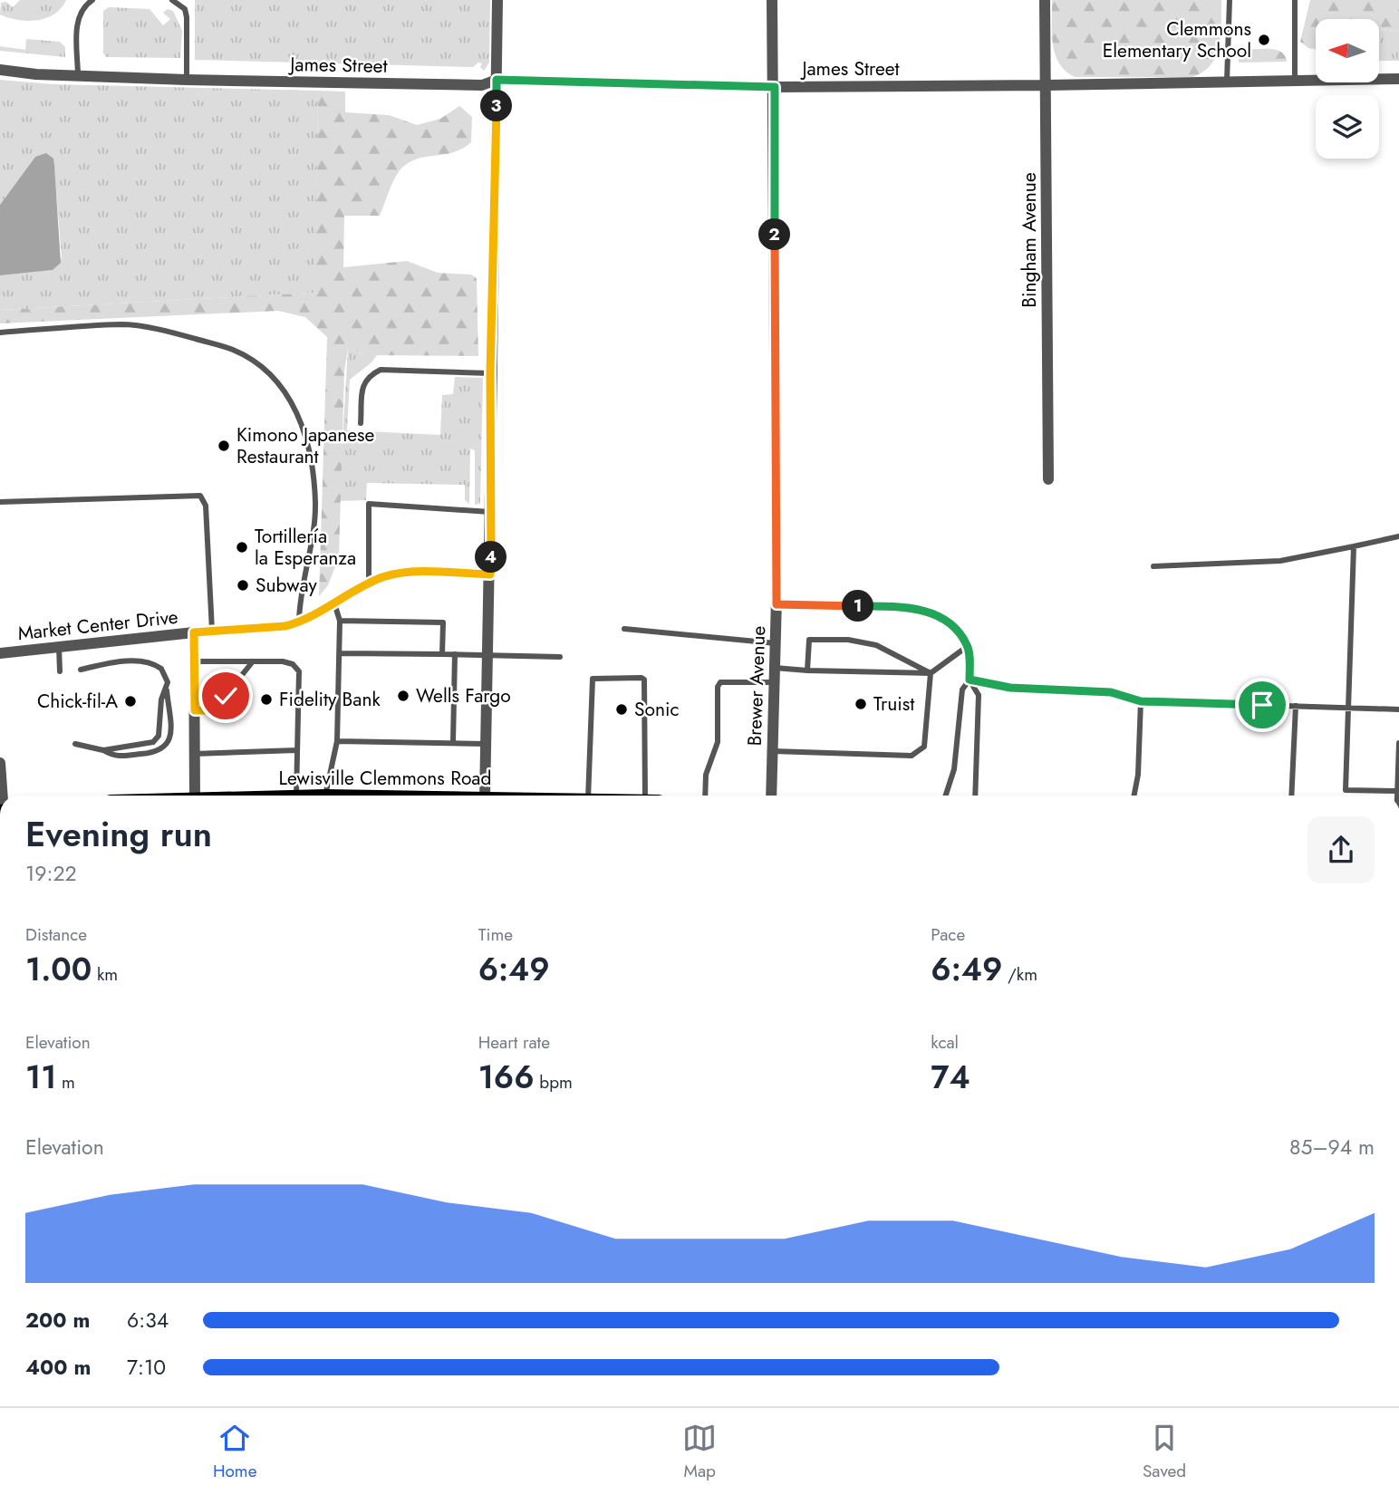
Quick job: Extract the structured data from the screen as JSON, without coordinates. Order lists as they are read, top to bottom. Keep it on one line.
{"streets":{"street":["James Street","Bingham Avenue","Market Center Drive","Brewer Avenue"]},"crossings":[["James Street","Bingham Avenue"],["James Street","Brewer Avenue"]],"places":["Clemmons Elementary School","Kimono Japanese Restaurant","Tortillería la Esperanza","Subway","Wells Fargo","Fidelity Bank","Chick-fil-A","Truist","Sonic"],"north":"left","page":{"pins":["3","2","4","1"],"heading":["Evening run","19:22"],"stats":[["Distance","1.00 km"],["Time","6:49"],["Pace","6:49 /km"],["Elevation","11 m"],["Heart rate","166 bpm"],["kcal","74"]],"chart":["Elevation","85–94 m"],"list":[{"name":"200 m","note":"6:34"},{"name":"400 m","note":"7:10"}],"tabs":["Home","Map","Saved"]}}
